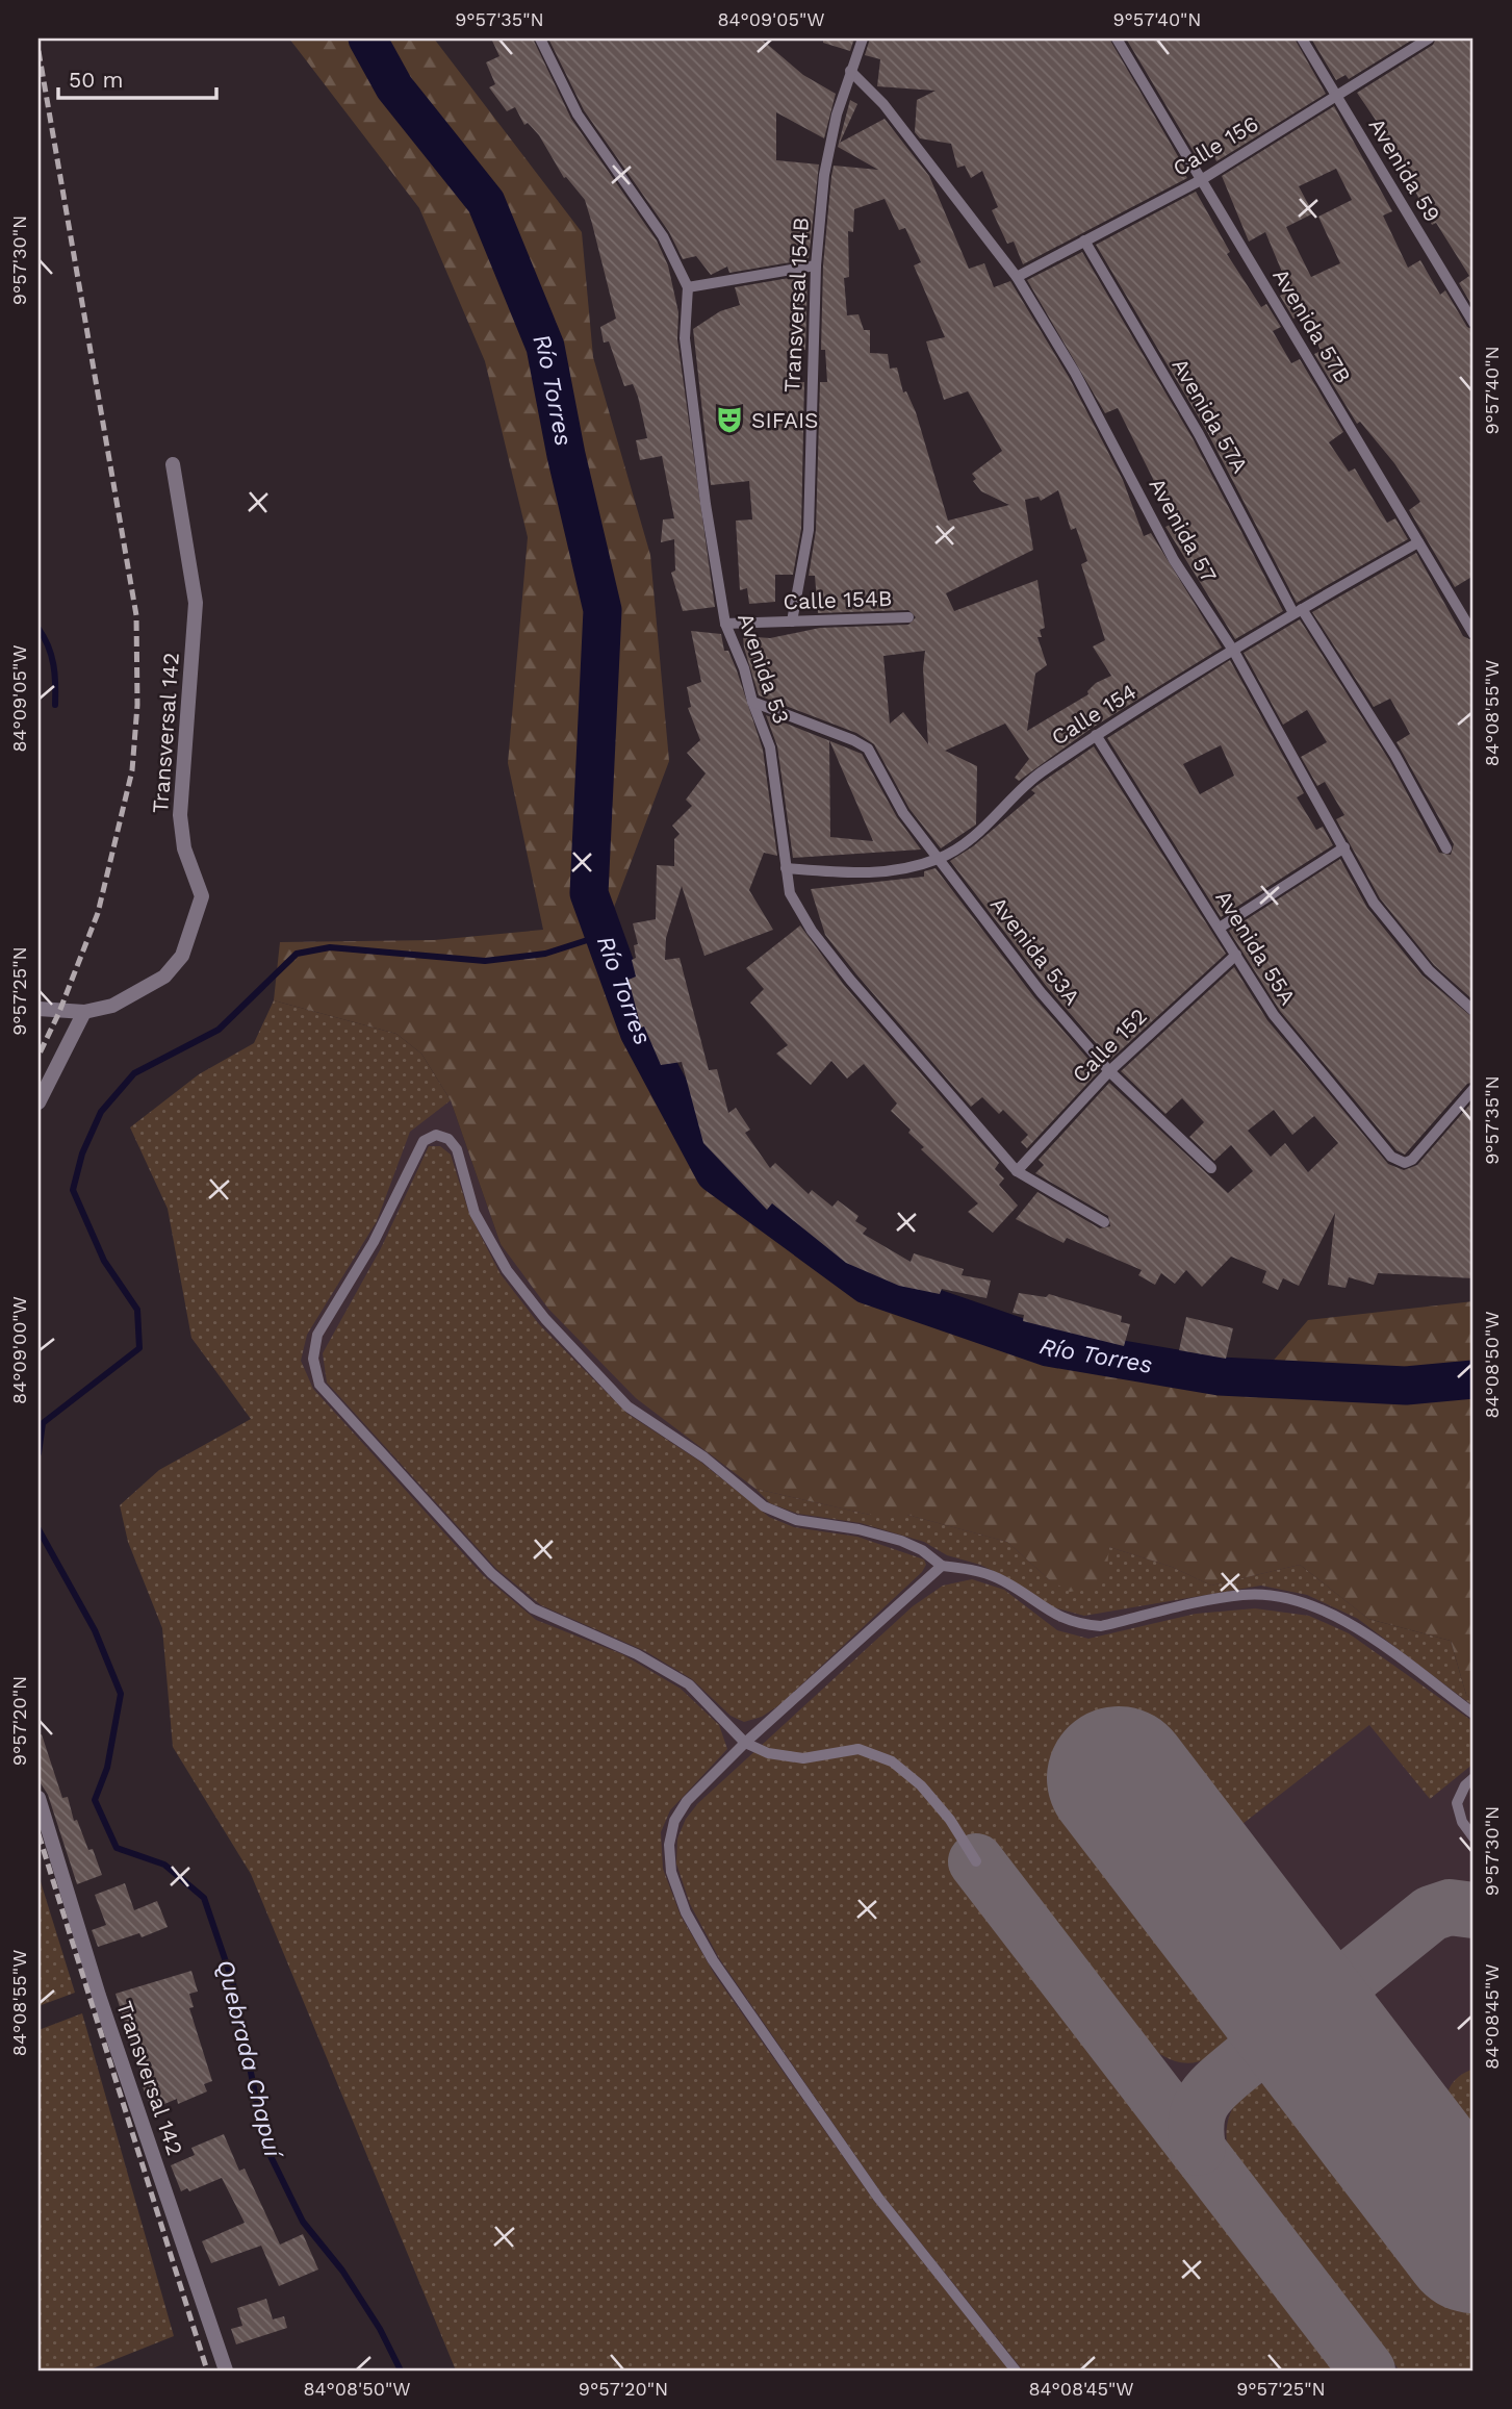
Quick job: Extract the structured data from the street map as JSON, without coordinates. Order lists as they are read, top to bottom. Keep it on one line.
{"streets":{"street":["Transversal 142"],"lane":["Calle 156","Avenida 59","Transversal 154B","Avenida 57B","Avenida 57A","Avenida 57","Calle 154B","Avenida 53","Calle 154","Avenida 55A","Avenida 53A","Calle 152"]},"crossings":[["Calle 156","Avenida 59"],["Calle 156","Avenida 57B"],["Calle 156","Avenida 57A"],["Calle 156","Avenida 57"],["Transversal 154B","Avenida 57"],["Transversal 154B","Calle 154B"],["Avenida 57B","Calle 154"],["Avenida 57A","Calle 154"],["Avenida 57","Calle 154"],["Calle 154B","Avenida 53"],["Avenida 53","Calle 154"],["Avenida 53","Avenida 53A"],["Avenida 53","Calle 152"],["Calle 154","Avenida 55A"],["Calle 154","Avenida 53A"],["Avenida 55A","Calle 152"],["Avenida 53A","Calle 152"]],"water":["Río Torres","Quebrada Chapuí"],"places":{"theatre":["SIFAIS"]},"scale_bar":"50 m","coordinates":["9°57'35\"N","84°09'05\"W","9°57'40\"N","9°57'30\"N","84°08'55\"W","9°57'25\"N","84°09'00\"W","84°08'50\"W","9°57'20\"N","84°08'45\"W"]}
